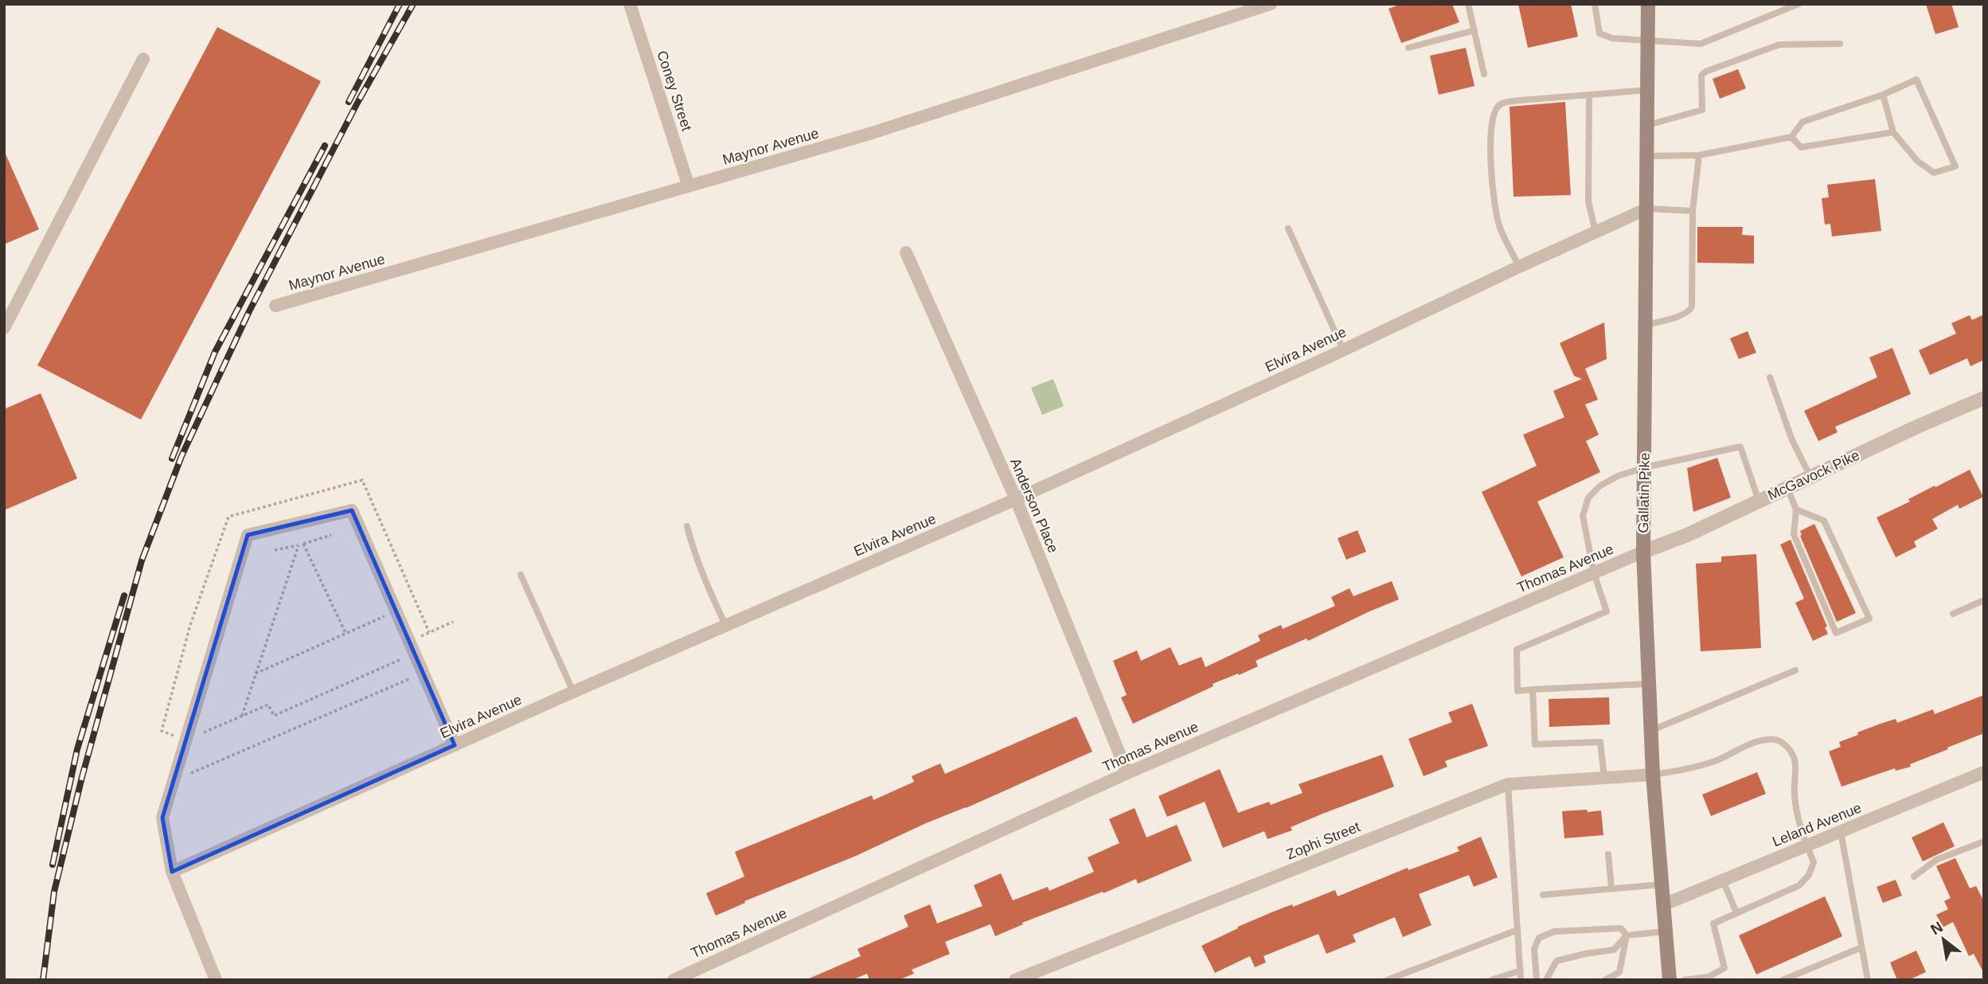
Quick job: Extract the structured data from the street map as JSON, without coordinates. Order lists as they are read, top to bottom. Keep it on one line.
{"streets":{"main road":["Gallatin Pike"],"street":["Coney Street","Maynor Avenue","Elvira Avenue","McGavock Pike","Anderson Place","Thomas Avenue","Leland Avenue","Zophi Street"]},"crossings":[["Coney Street","Maynor Avenue"],["Elvira Avenue","Gallatin Pike"],["Elvira Avenue","Anderson Place"],["McGavock Pike","Gallatin Pike"],["McGavock Pike","Thomas Avenue"],["Gallatin Pike","Thomas Avenue"],["Gallatin Pike","Leland Avenue"],["Gallatin Pike","Zophi Street"],["Anderson Place","Thomas Avenue"]],"north":"top left"}
